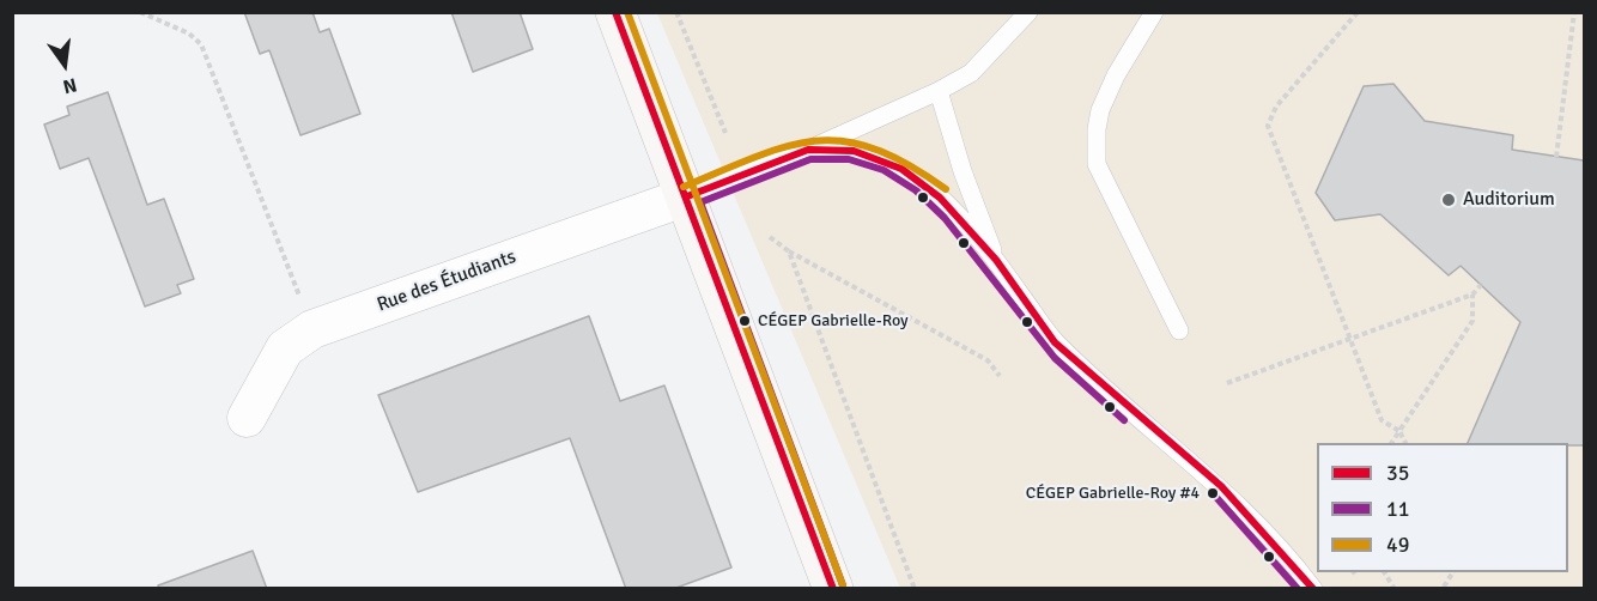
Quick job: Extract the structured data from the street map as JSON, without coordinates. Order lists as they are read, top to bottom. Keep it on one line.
{"streets":{"street":["Rue des Étudiants"]},"places":["Auditorium","CÉGEP Gabrielle-Roy","CÉGEP Gabrielle-Roy #4"],"lines":["transit line 35","transit line 49","transit line 11"],"legend":["35","11","49"],"north":"bottom"}
